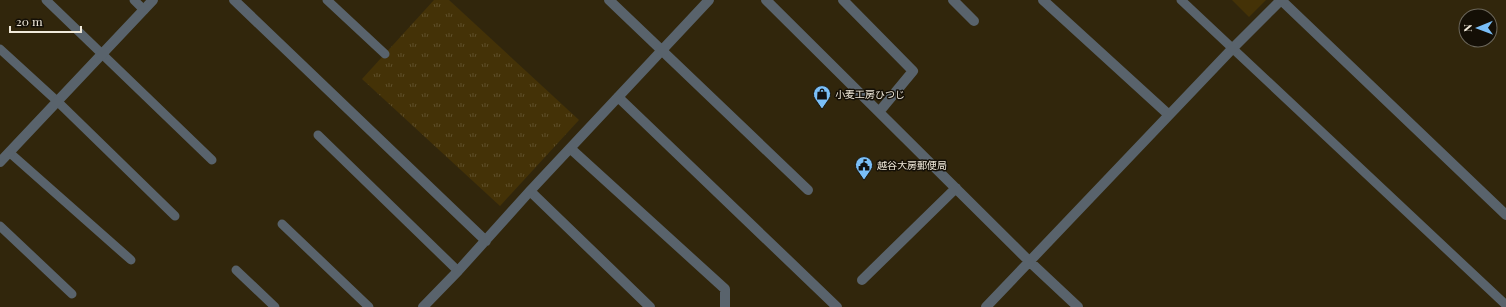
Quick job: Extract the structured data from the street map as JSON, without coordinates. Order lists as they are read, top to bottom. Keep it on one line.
{"places":{"shop":["小麦工房ひつじ"],"public building":["越谷大房郵便局"]},"scale_bar":"20 m","north":"left"}
